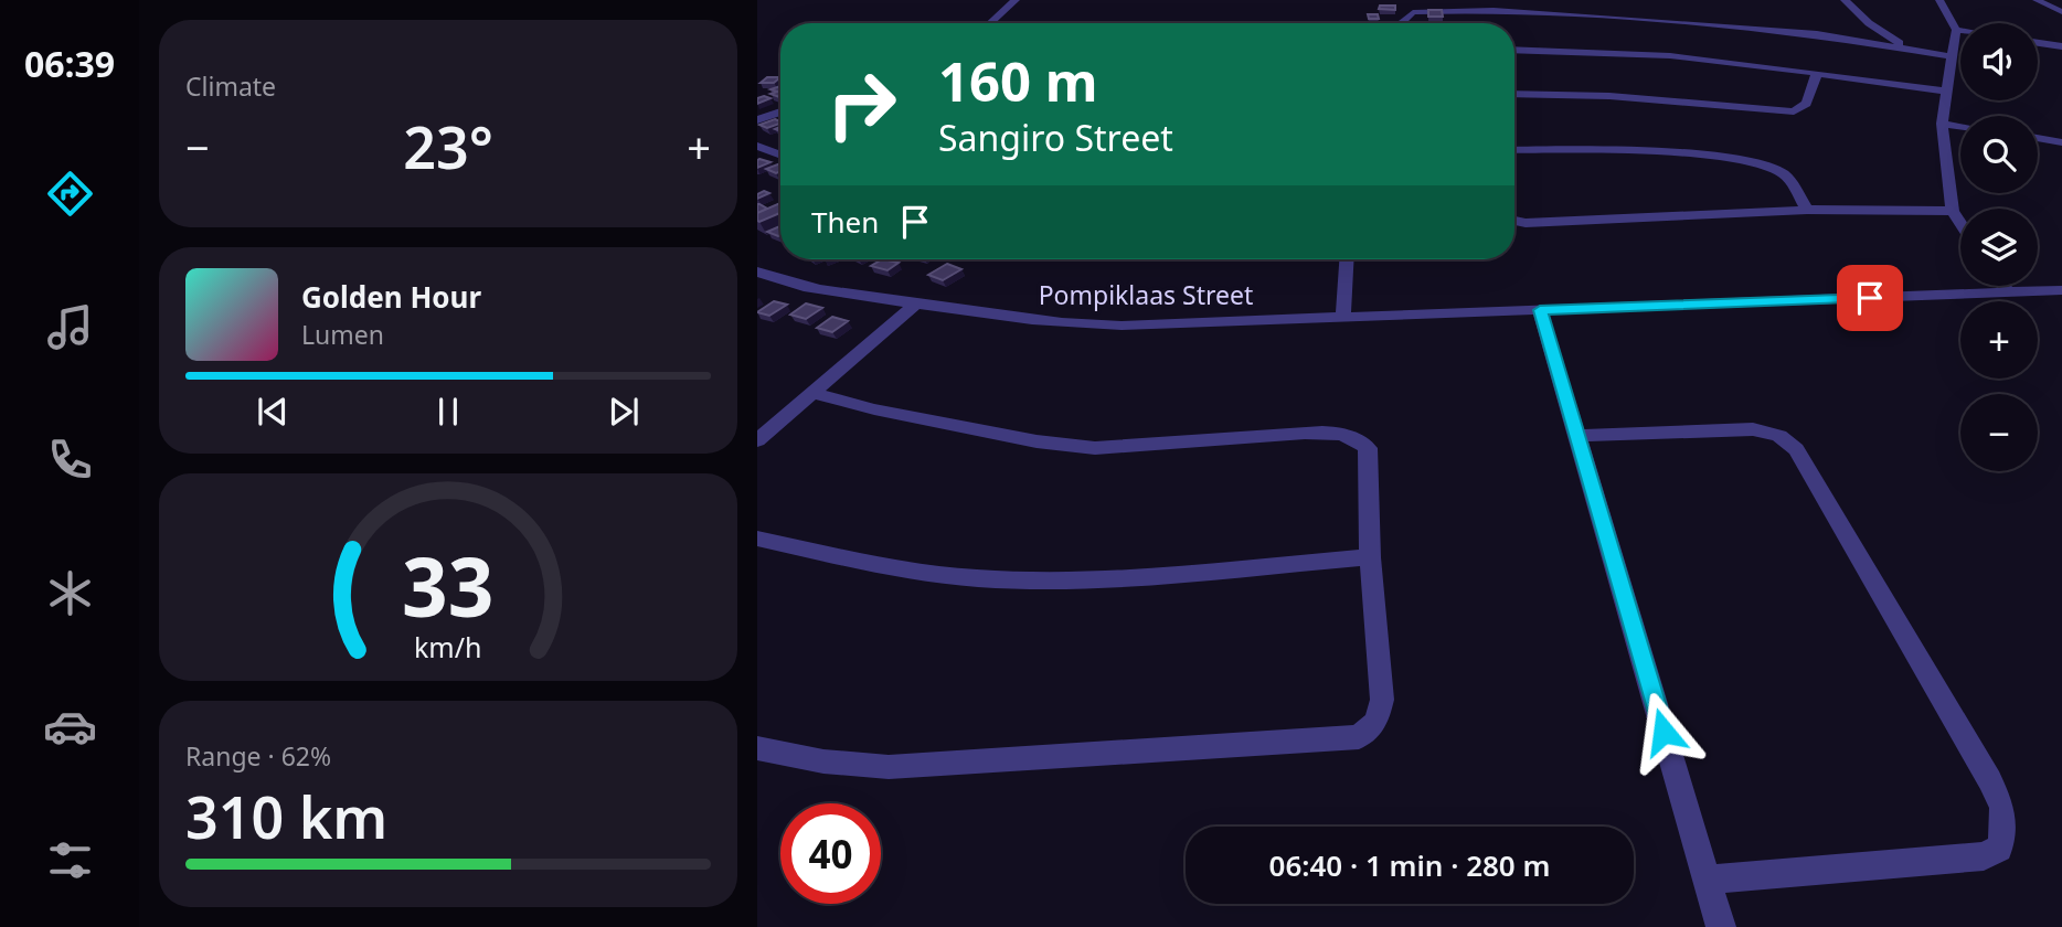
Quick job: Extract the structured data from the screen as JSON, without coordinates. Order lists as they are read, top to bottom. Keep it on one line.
{"streets":{"street":["Pompiklaas Street"]},"page":{"tabs":"06:39","tile":["Climate",["Range · 62%","310 km"]],"map_buttons":["+","−"],"turn":["160 m","Sangiro Street"],"heat":["−","23°","+"],"then":"Then","song":["Golden Hour","Lumen"],"limit":"40","trip":"06:40 · 1 min · 280 m","gauge":["33","km/h"]}}
